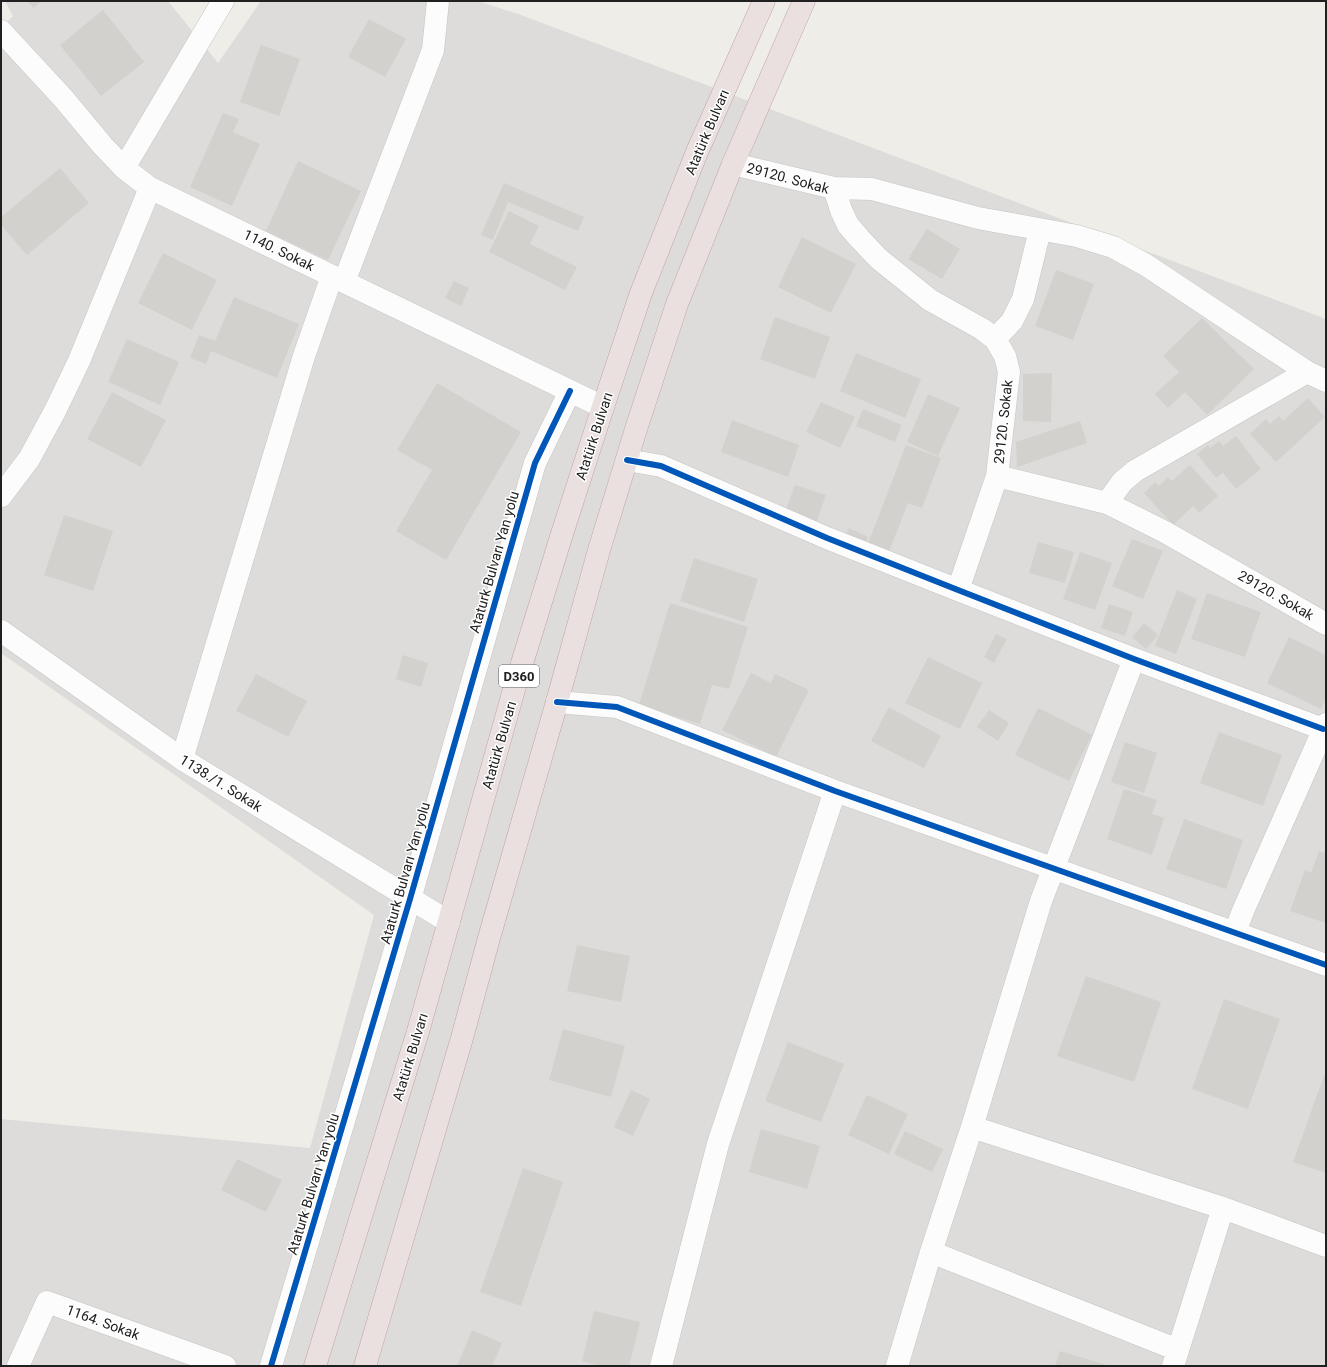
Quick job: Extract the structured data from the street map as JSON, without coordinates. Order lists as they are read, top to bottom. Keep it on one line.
{"streets":{"highway":["Atatürk Bulvarı","D360"],"street":["29120. Sokak","1140. Sokak","Ataturk Bulvarı Yan yolu","1138./1. Sokak","1164. Sokak"]},"crossings":[["Atatürk Bulvarı","1140. Sokak"],["Atatürk Bulvarı","1138./1. Sokak"],["1140. Sokak","Ataturk Bulvarı Yan yolu"],["Ataturk Bulvarı Yan yolu","1138./1. Sokak"]]}
